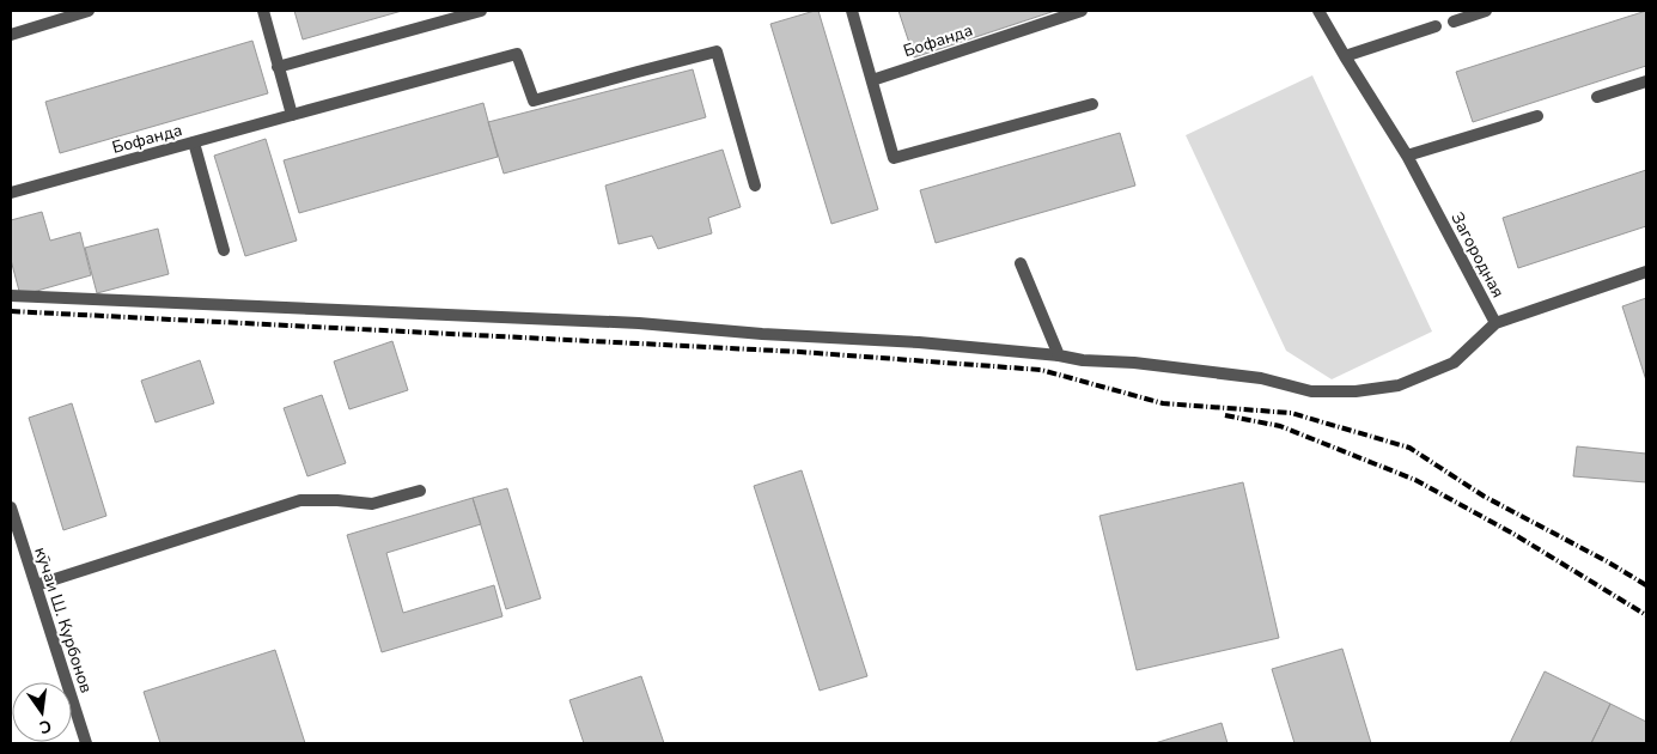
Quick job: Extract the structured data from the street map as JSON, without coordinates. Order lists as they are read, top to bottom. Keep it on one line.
{"streets":{"street":["Бофанда","Загородная","кӯчаи Ш. Курбонов"]},"north":"bottom"}
